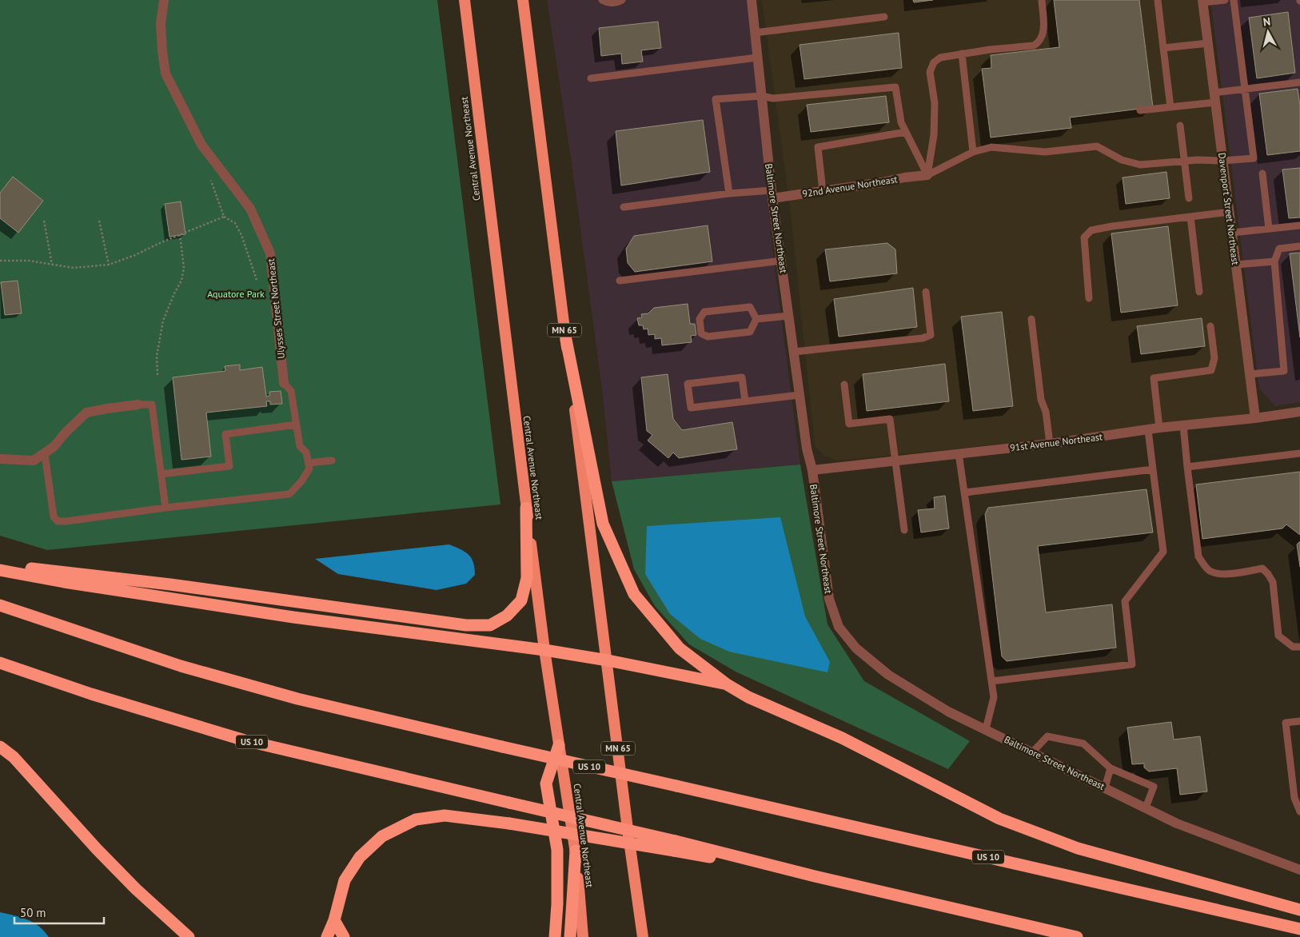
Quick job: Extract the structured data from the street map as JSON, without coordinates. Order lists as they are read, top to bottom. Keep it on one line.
{"streets":{"highway":["Central Avenue Northeast","MN 65","US 10"],"street":["92nd Avenue Northeast","Davenport Street Northeast","Baltimore Street Northeast","Ulysses Street Northeast","91st Avenue Northeast"]},"crossings":[["92nd Avenue Northeast","Baltimore Street Northeast"],["Davenport Street Northeast","91st Avenue Northeast"],["Baltimore Street Northeast","91st Avenue Northeast"]],"parks":["Aquatore Park"],"scale_bar":"50 m","north":"top"}
